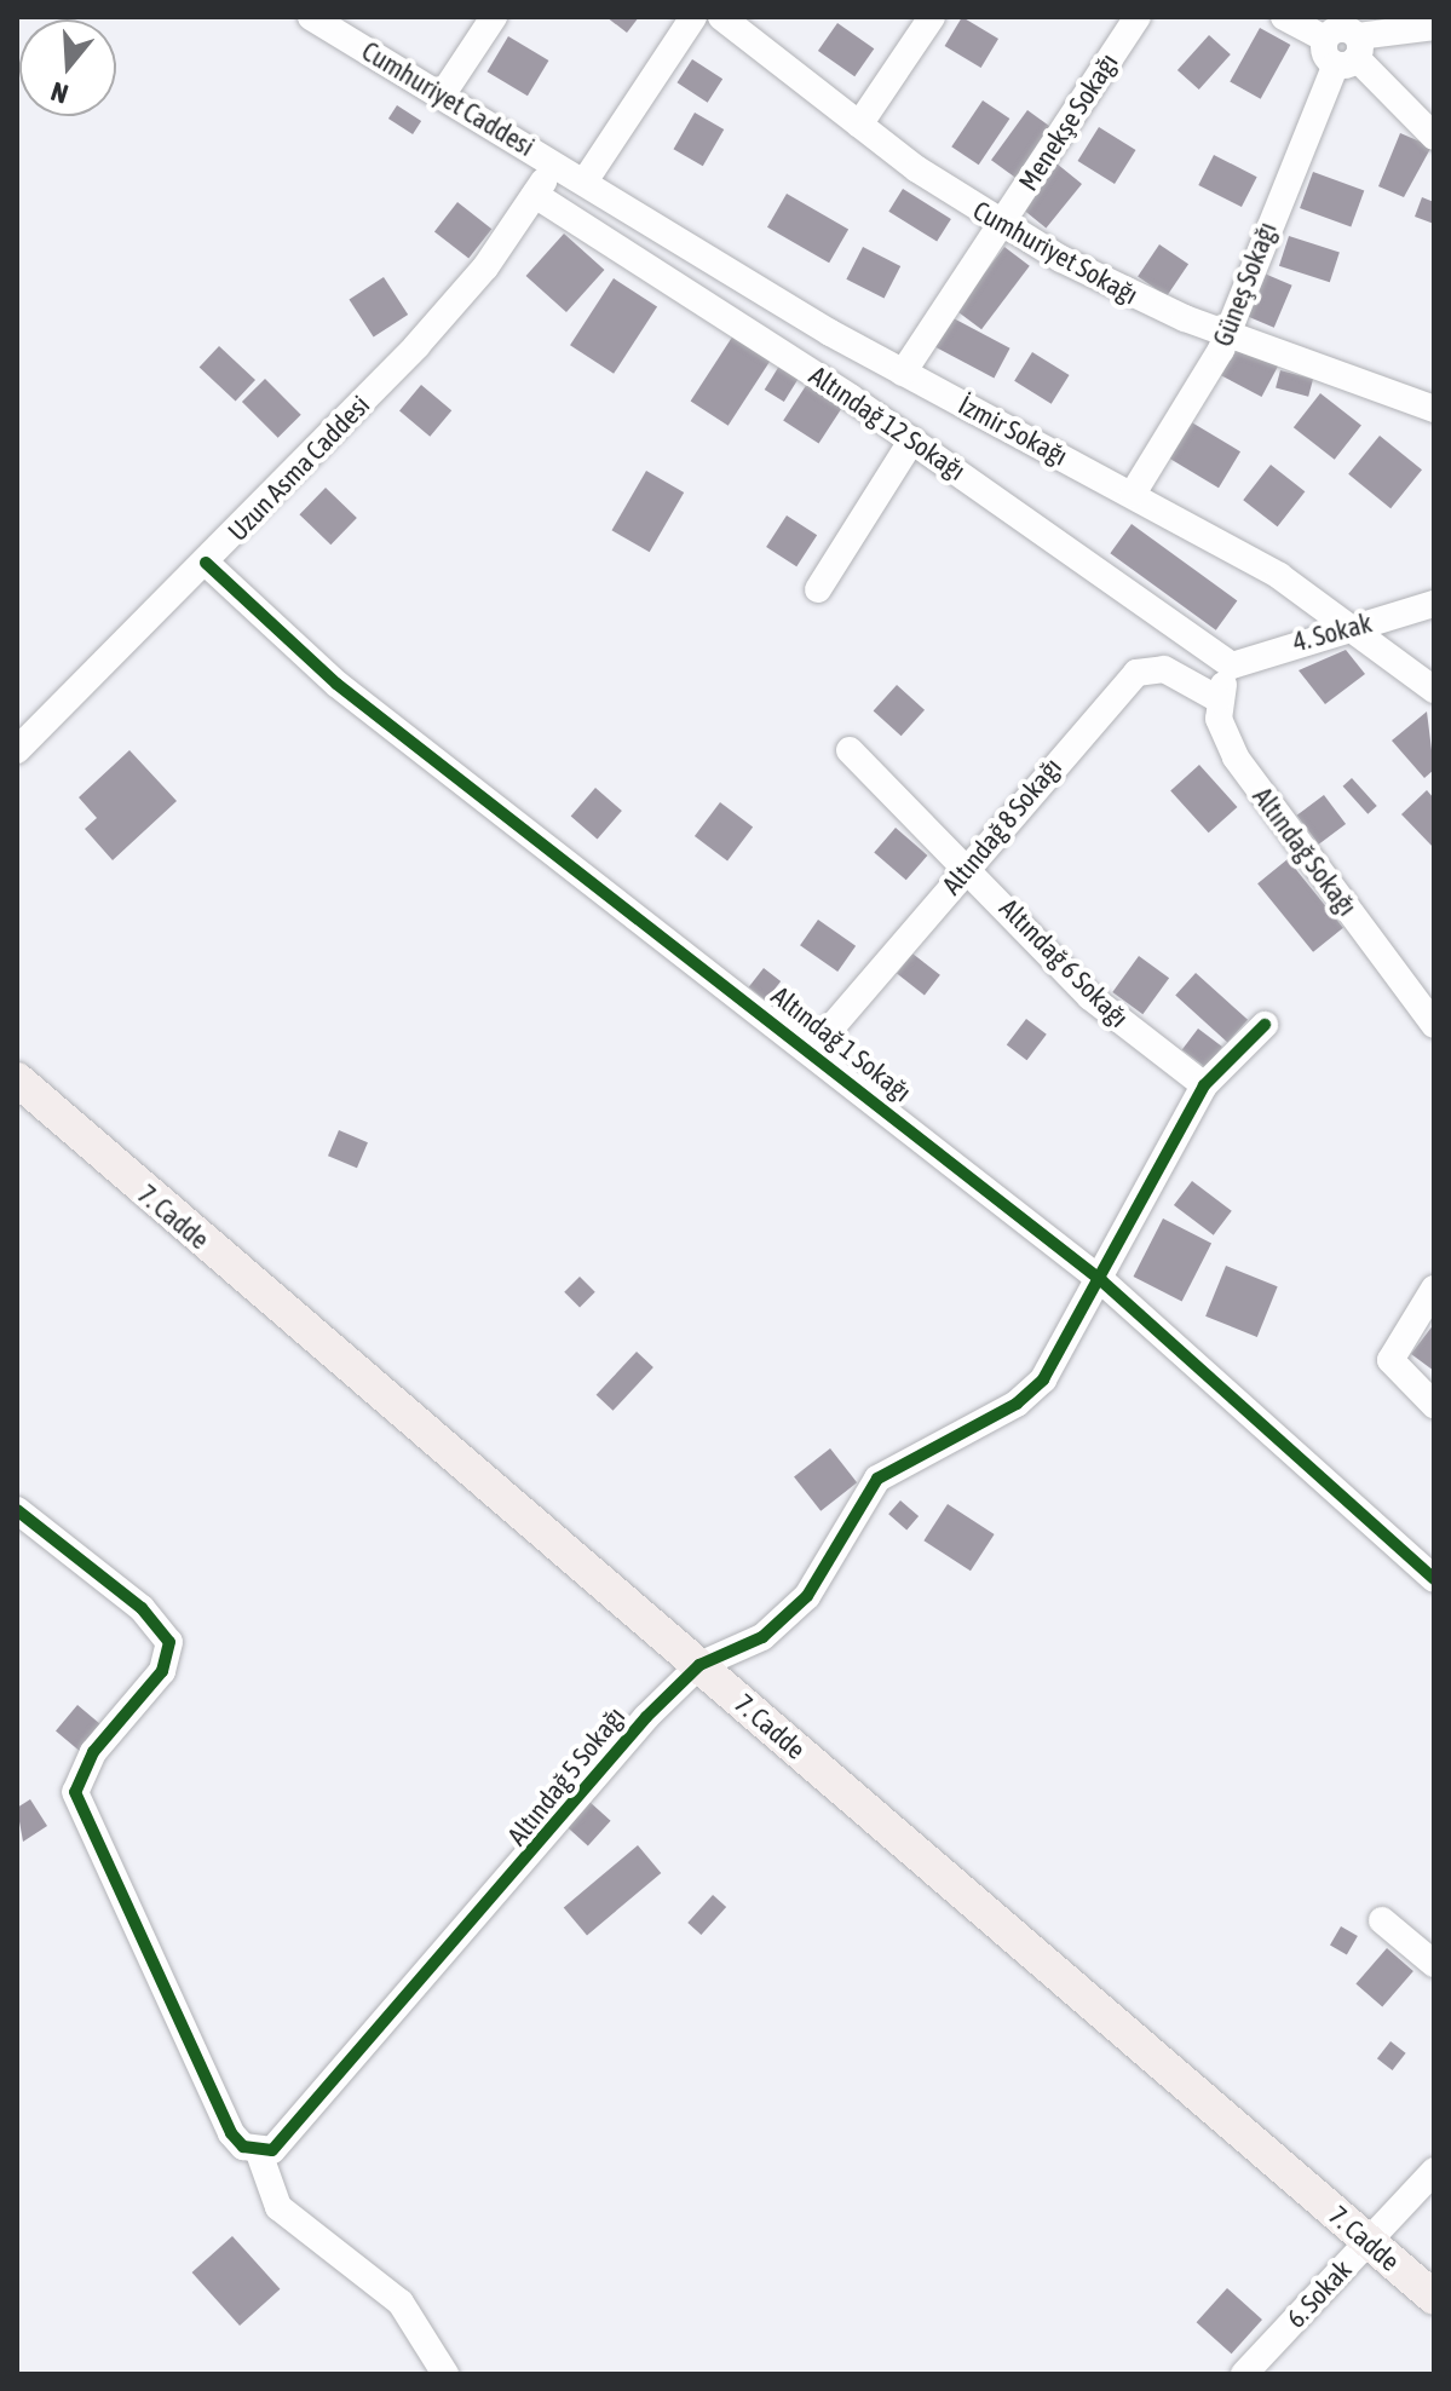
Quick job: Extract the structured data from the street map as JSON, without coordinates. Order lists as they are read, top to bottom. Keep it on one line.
{"streets":{"main road":["7. Cadde"],"street":["Cumhuriyet Caddesi","Menekşe Sokağı","Cumhuriyet Sokağı","Güneş Sokağı","Altındağ 12 Sokağı","İzmir Sokağı","Uzun Asma Caddesi","4. Sokak","Altındağ 8 Sokağı","Altındağ Sokağı","Altındağ 6 Sokağı","Altındağ 1 Sokağı","Altındağ 5 Sokağı","6. Sokak"]},"crossings":[["Cumhuriyet Caddesi","İzmir Sokağı"],["Cumhuriyet Caddesi","Uzun Asma Caddesi"],["Menekşe Sokağı","Cumhuriyet Sokağı"],["Menekşe Sokağı","İzmir Sokağı"],["Cumhuriyet Sokağı","Güneş Sokağı"],["Güneş Sokağı","İzmir Sokağı"],["Altındağ 12 Sokağı","Uzun Asma Caddesi"],["Altındağ 12 Sokağı","4. Sokak"],["İzmir Sokağı","4. Sokak"],["Uzun Asma Caddesi","Altındağ 1 Sokağı"],["Altındağ 8 Sokağı","Altındağ Sokağı"],["Altındağ 8 Sokağı","Altındağ 6 Sokağı"],["Altındağ 8 Sokağı","Altındağ 1 Sokağı"],["Altındağ 6 Sokağı","Altındağ 5 Sokağı"],["Altındağ 1 Sokağı","Altındağ 5 Sokağı"],["7. Cadde","Altındağ 5 Sokağı"],["7. Cadde","6. Sokak"]],"north":"bottom"}
